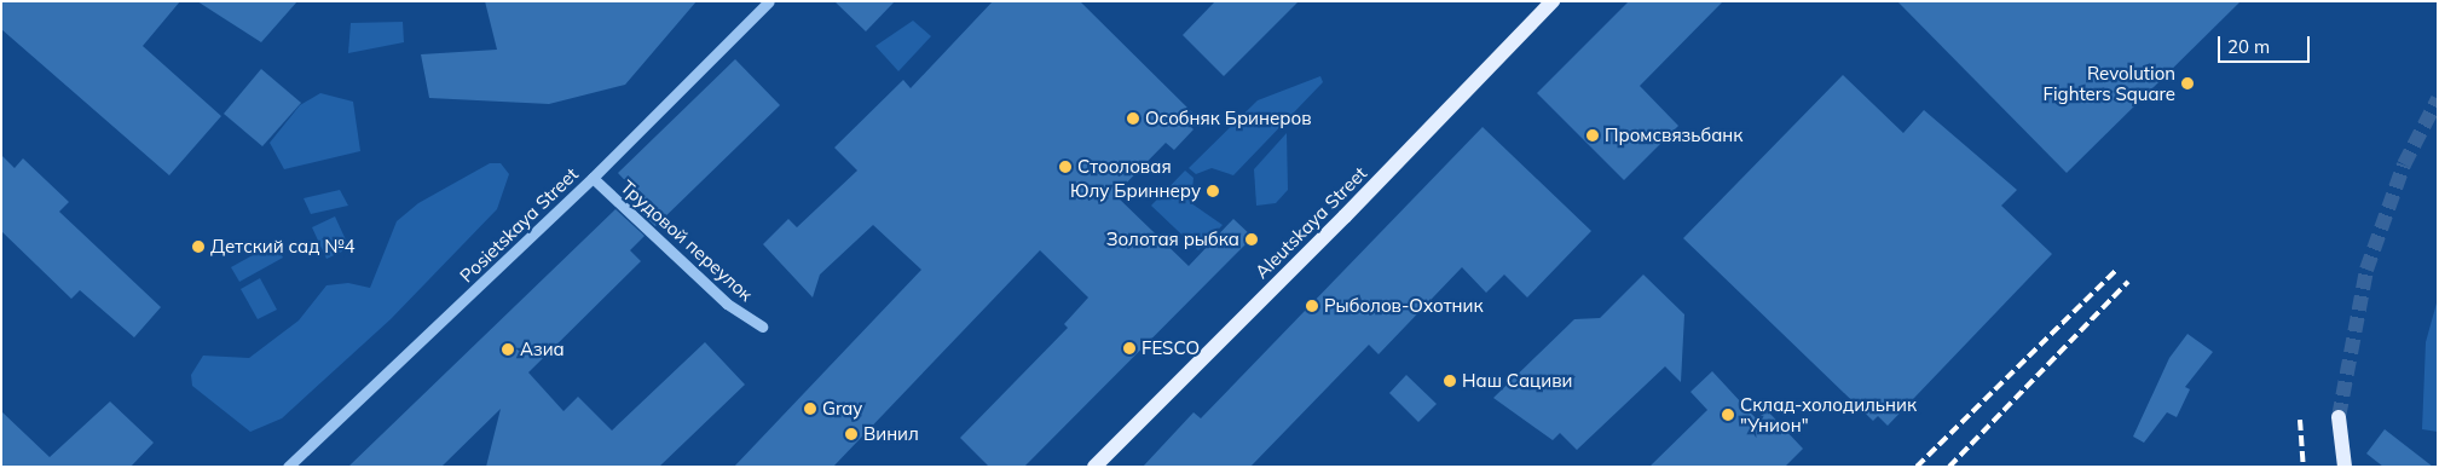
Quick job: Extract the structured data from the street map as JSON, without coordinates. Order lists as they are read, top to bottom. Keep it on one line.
{"streets":{"main road":["Aleutskaya Street"],"street":["Posietskaya Street","Трудовой переулок"]},"crossings":[["Posietskaya Street","Трудовой переулок"]],"places":["Revolution Fighters Square","Особняк Бринеров","Промсвязьбанк","Стооловая","Юлу Бриннеру","Золотая рыбка","Детский сад №4","Рыболов-Охотник","FESCO","Азиа","Наш Сациви","Gray","Склад-холодильник \"Унион\"","Винил"],"scale_bar":"20 m"}
